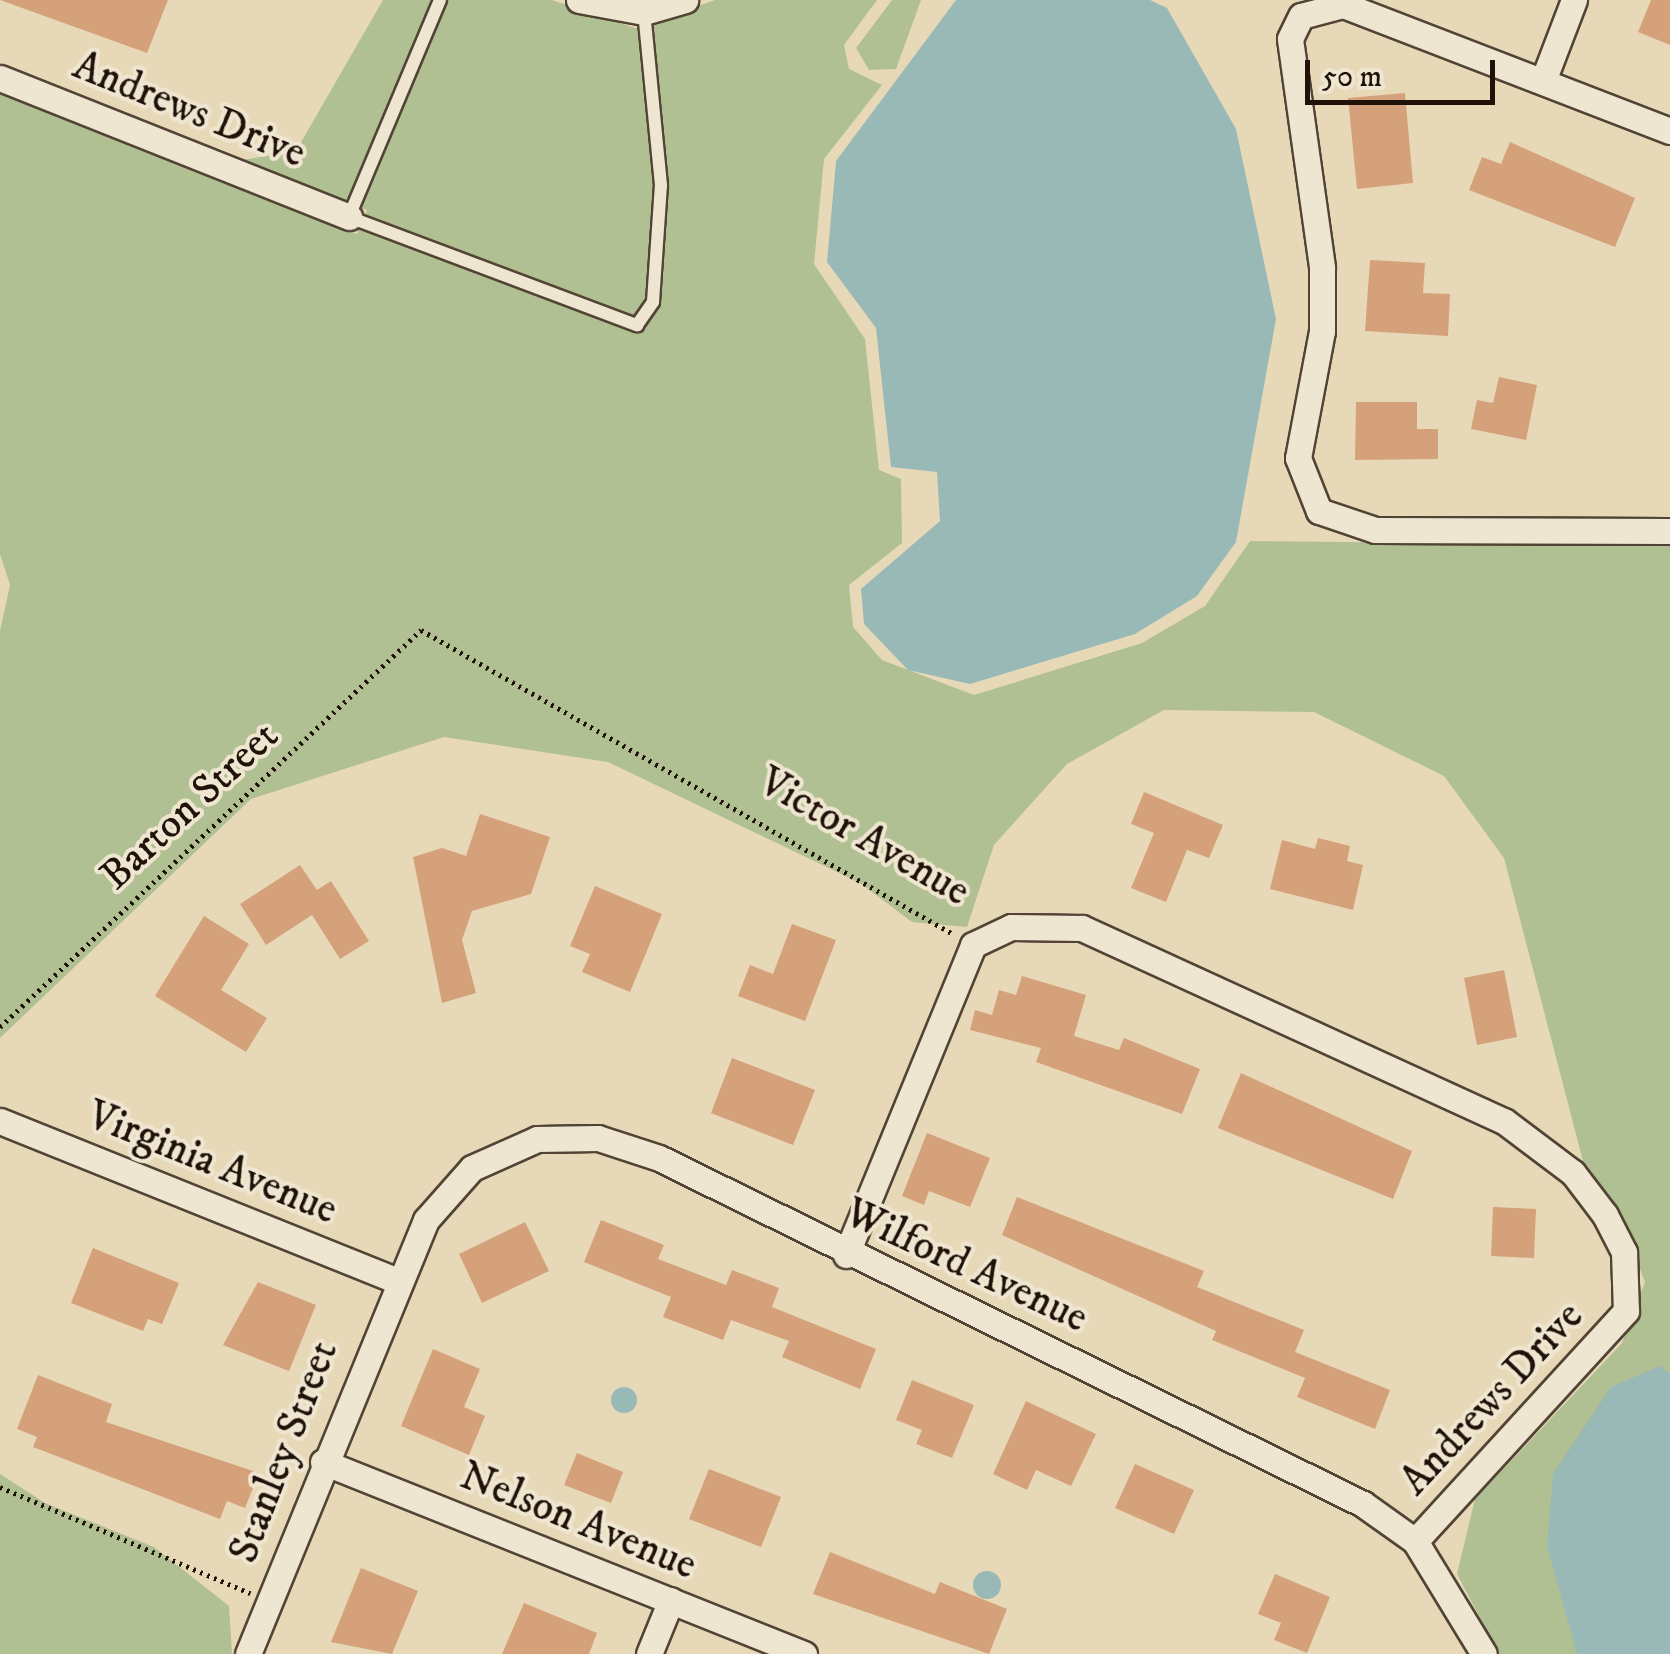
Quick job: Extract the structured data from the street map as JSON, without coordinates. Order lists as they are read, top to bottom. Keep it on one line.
{"streets":{"street":["Andrews Drive","Victor Avenue","Virginia Avenue","Wilford Avenue","Stanley Street","Nelson Avenue"],"path":["Barton Street"]},"crossings":[["Andrews Drive","Victor Avenue"],["Andrews Drive","Wilford Avenue"],["Barton Street","Victor Avenue"],["Virginia Avenue","Wilford Avenue"],["Virginia Avenue","Stanley Street"],["Wilford Avenue","Stanley Street"],["Stanley Street","Nelson Avenue"]],"scale_bar":"50 m"}
